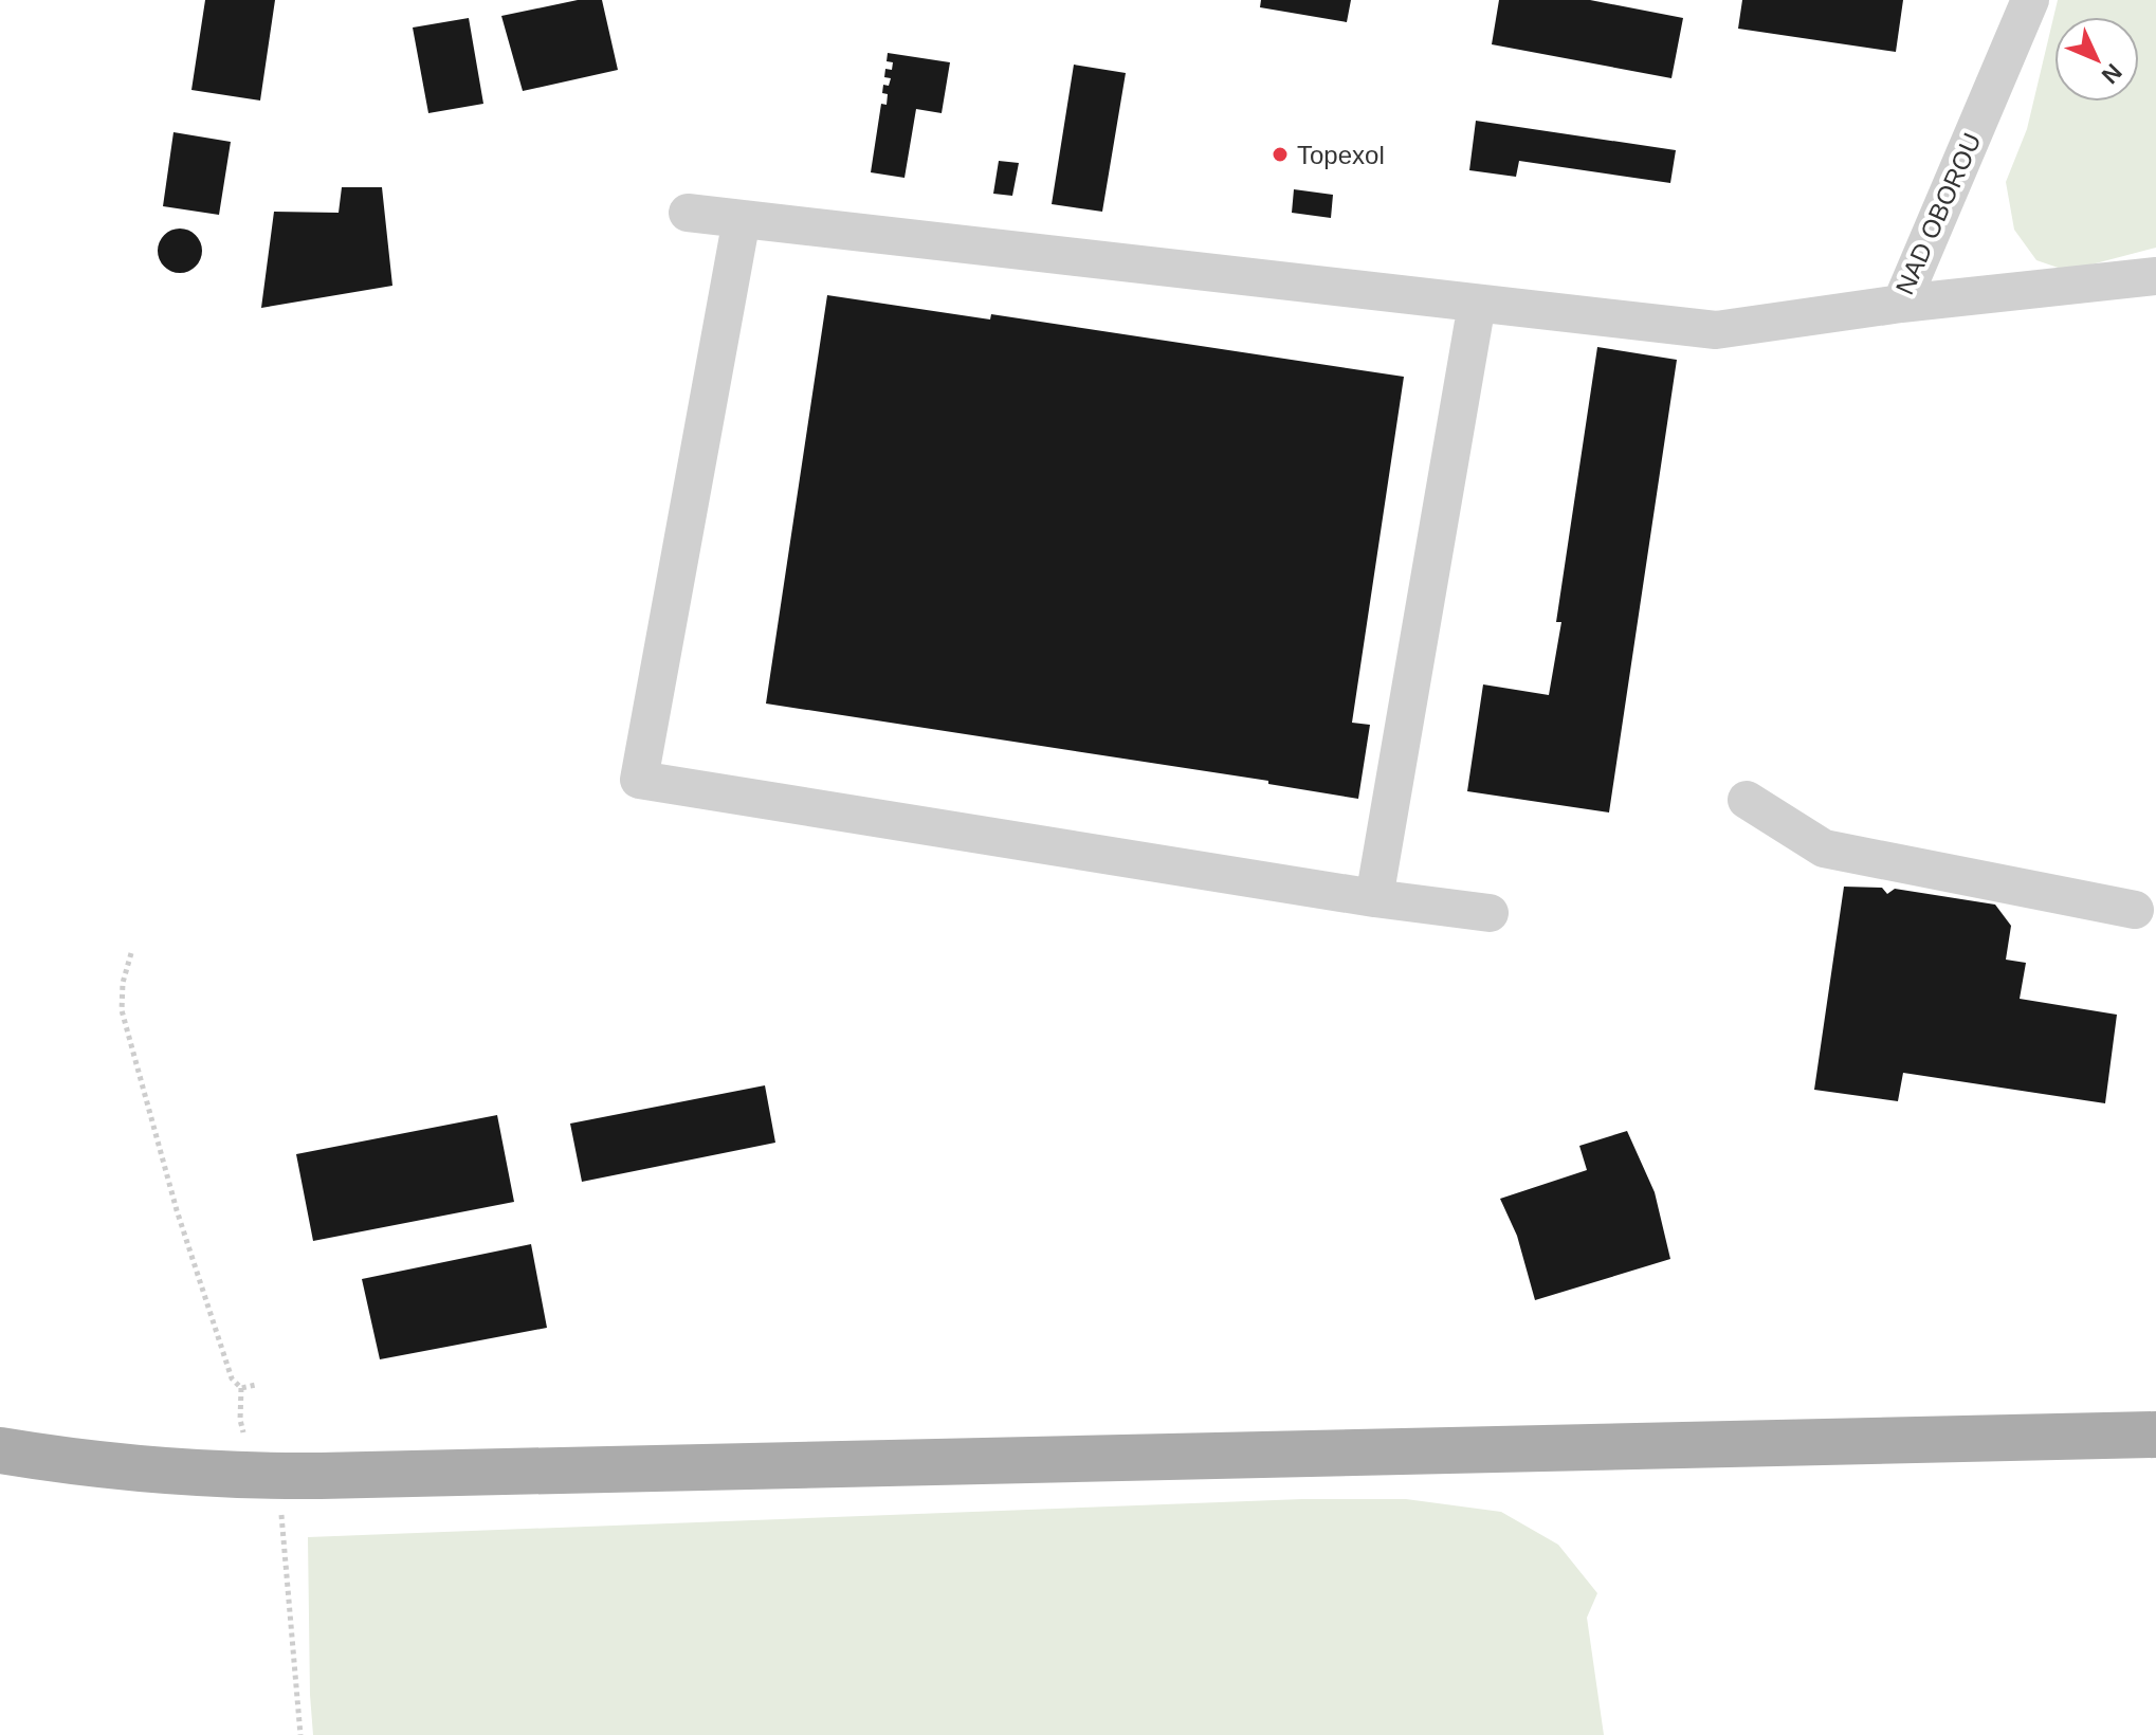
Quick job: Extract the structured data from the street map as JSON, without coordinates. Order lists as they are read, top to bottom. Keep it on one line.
{"streets":{"street":["NAD OBOROU"]},"places":["Topexol"],"north":"bottom right"}
